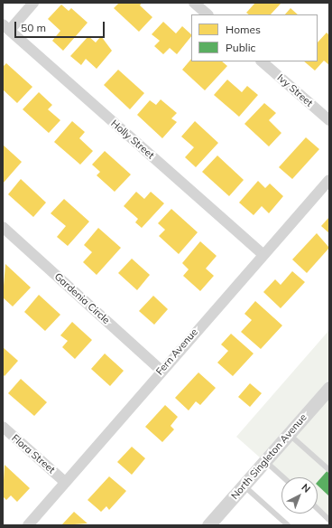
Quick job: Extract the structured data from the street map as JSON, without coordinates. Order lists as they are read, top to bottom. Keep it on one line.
{"streets":{"street":["Ivy Street","Holly Street","Gardenia Circle","Fern Avenue","Flora Street","North Singleton Avenue"]},"crossings":[["Holly Street","Fern Avenue"],["Gardenia Circle","Fern Avenue"],["Fern Avenue","Flora Street"]],"legend":["Homes","Public"],"scale_bar":"50 m","north":"top right"}
